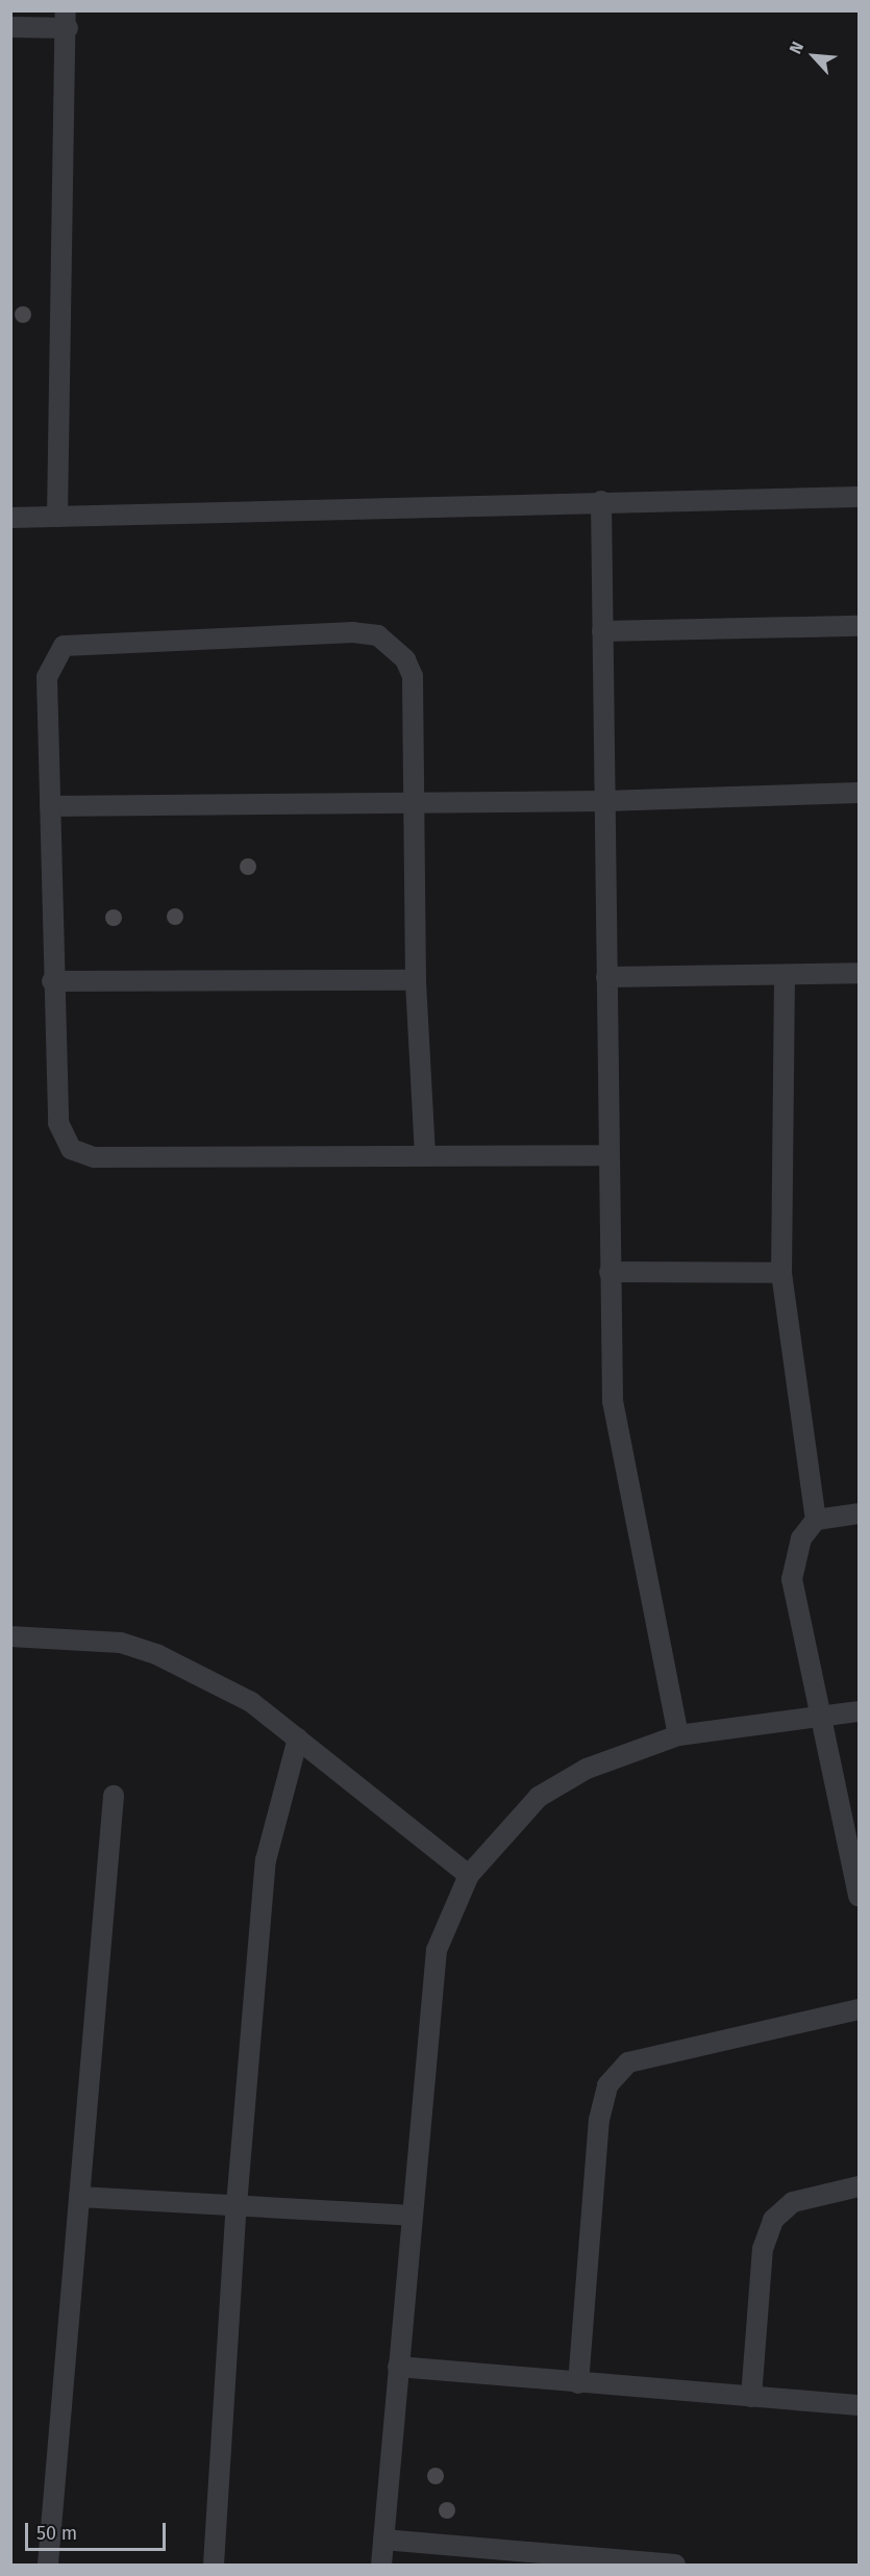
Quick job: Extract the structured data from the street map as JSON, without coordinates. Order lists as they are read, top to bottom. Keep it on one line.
{"scale_bar":"50 m","north":"top left"}
